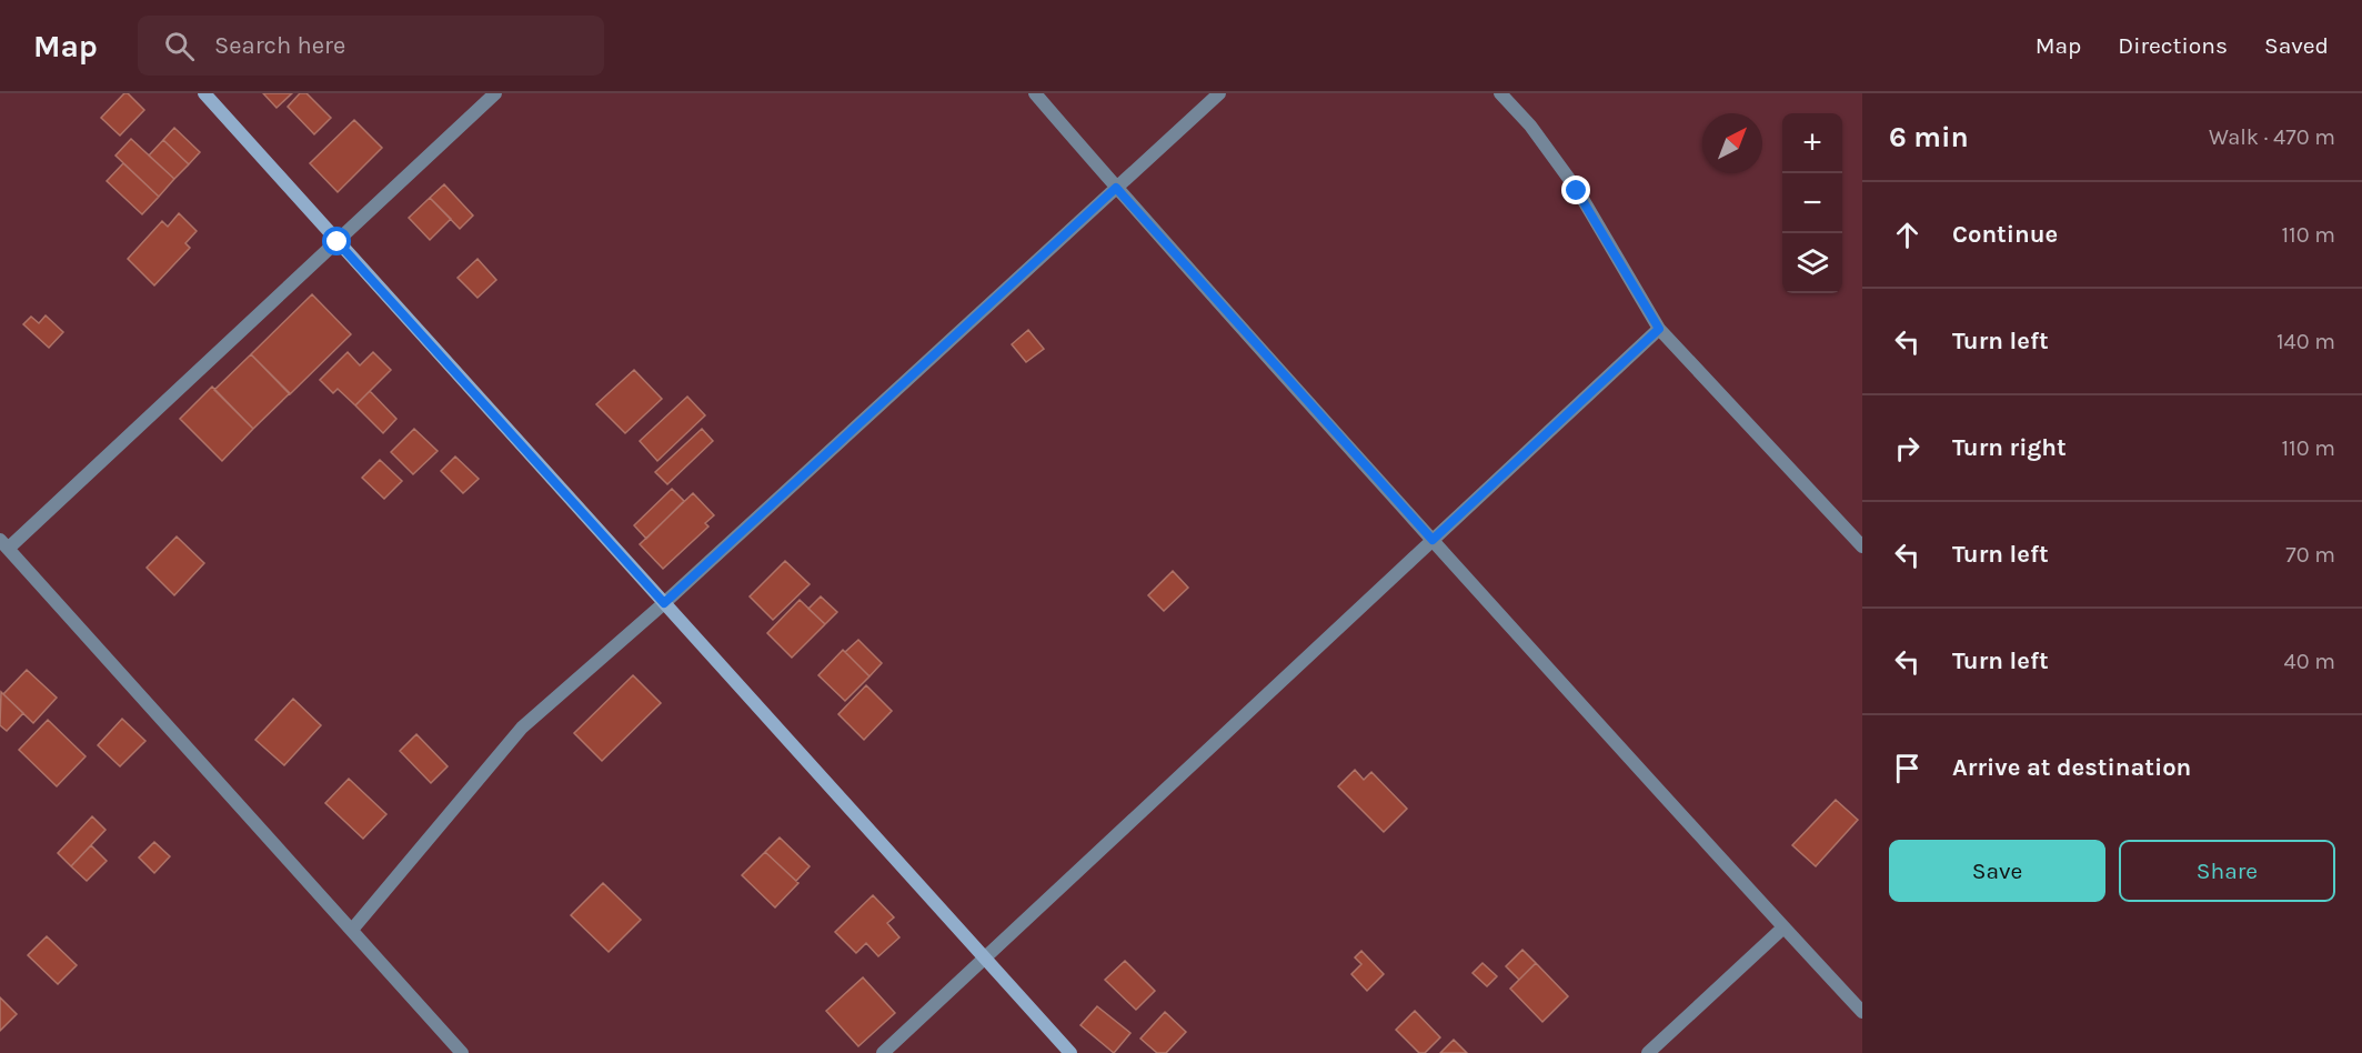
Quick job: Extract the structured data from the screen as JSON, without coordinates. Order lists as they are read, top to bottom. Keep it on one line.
{"north":"top right","page":{"header":"Map","search":"Search here","nav":["Map","Directions","Saved"],"heading":["6 min","Walk · 470 m"],"map_buttons":["+","−"],"list":[["Continue","110 m"],["Turn left","140 m"],["Turn right","110 m"],["Turn left","70 m"],["Turn left","40 m"],"Arrive at destination"],"buttons":["Save","Share"]}}
